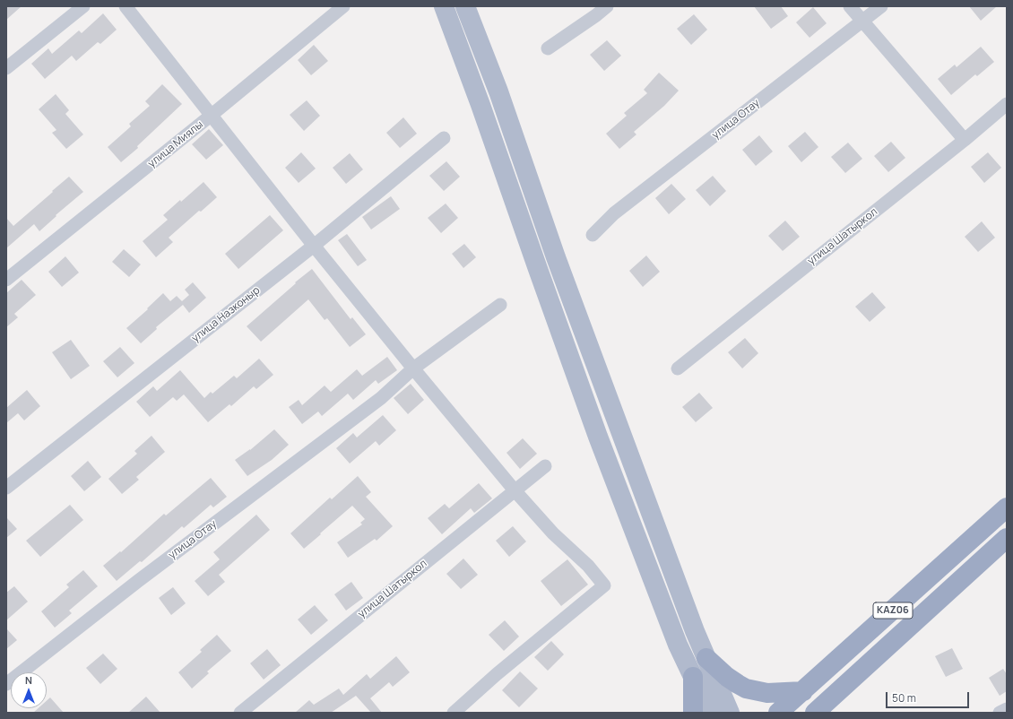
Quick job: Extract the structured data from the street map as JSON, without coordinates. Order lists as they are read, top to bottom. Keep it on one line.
{"streets":{"highway":["KАZ06"],"street":["улица Отау","улица Миялы","улица Шатыркол","улица Назконыр"]},"scale_bar":"50 m","north":"top"}
